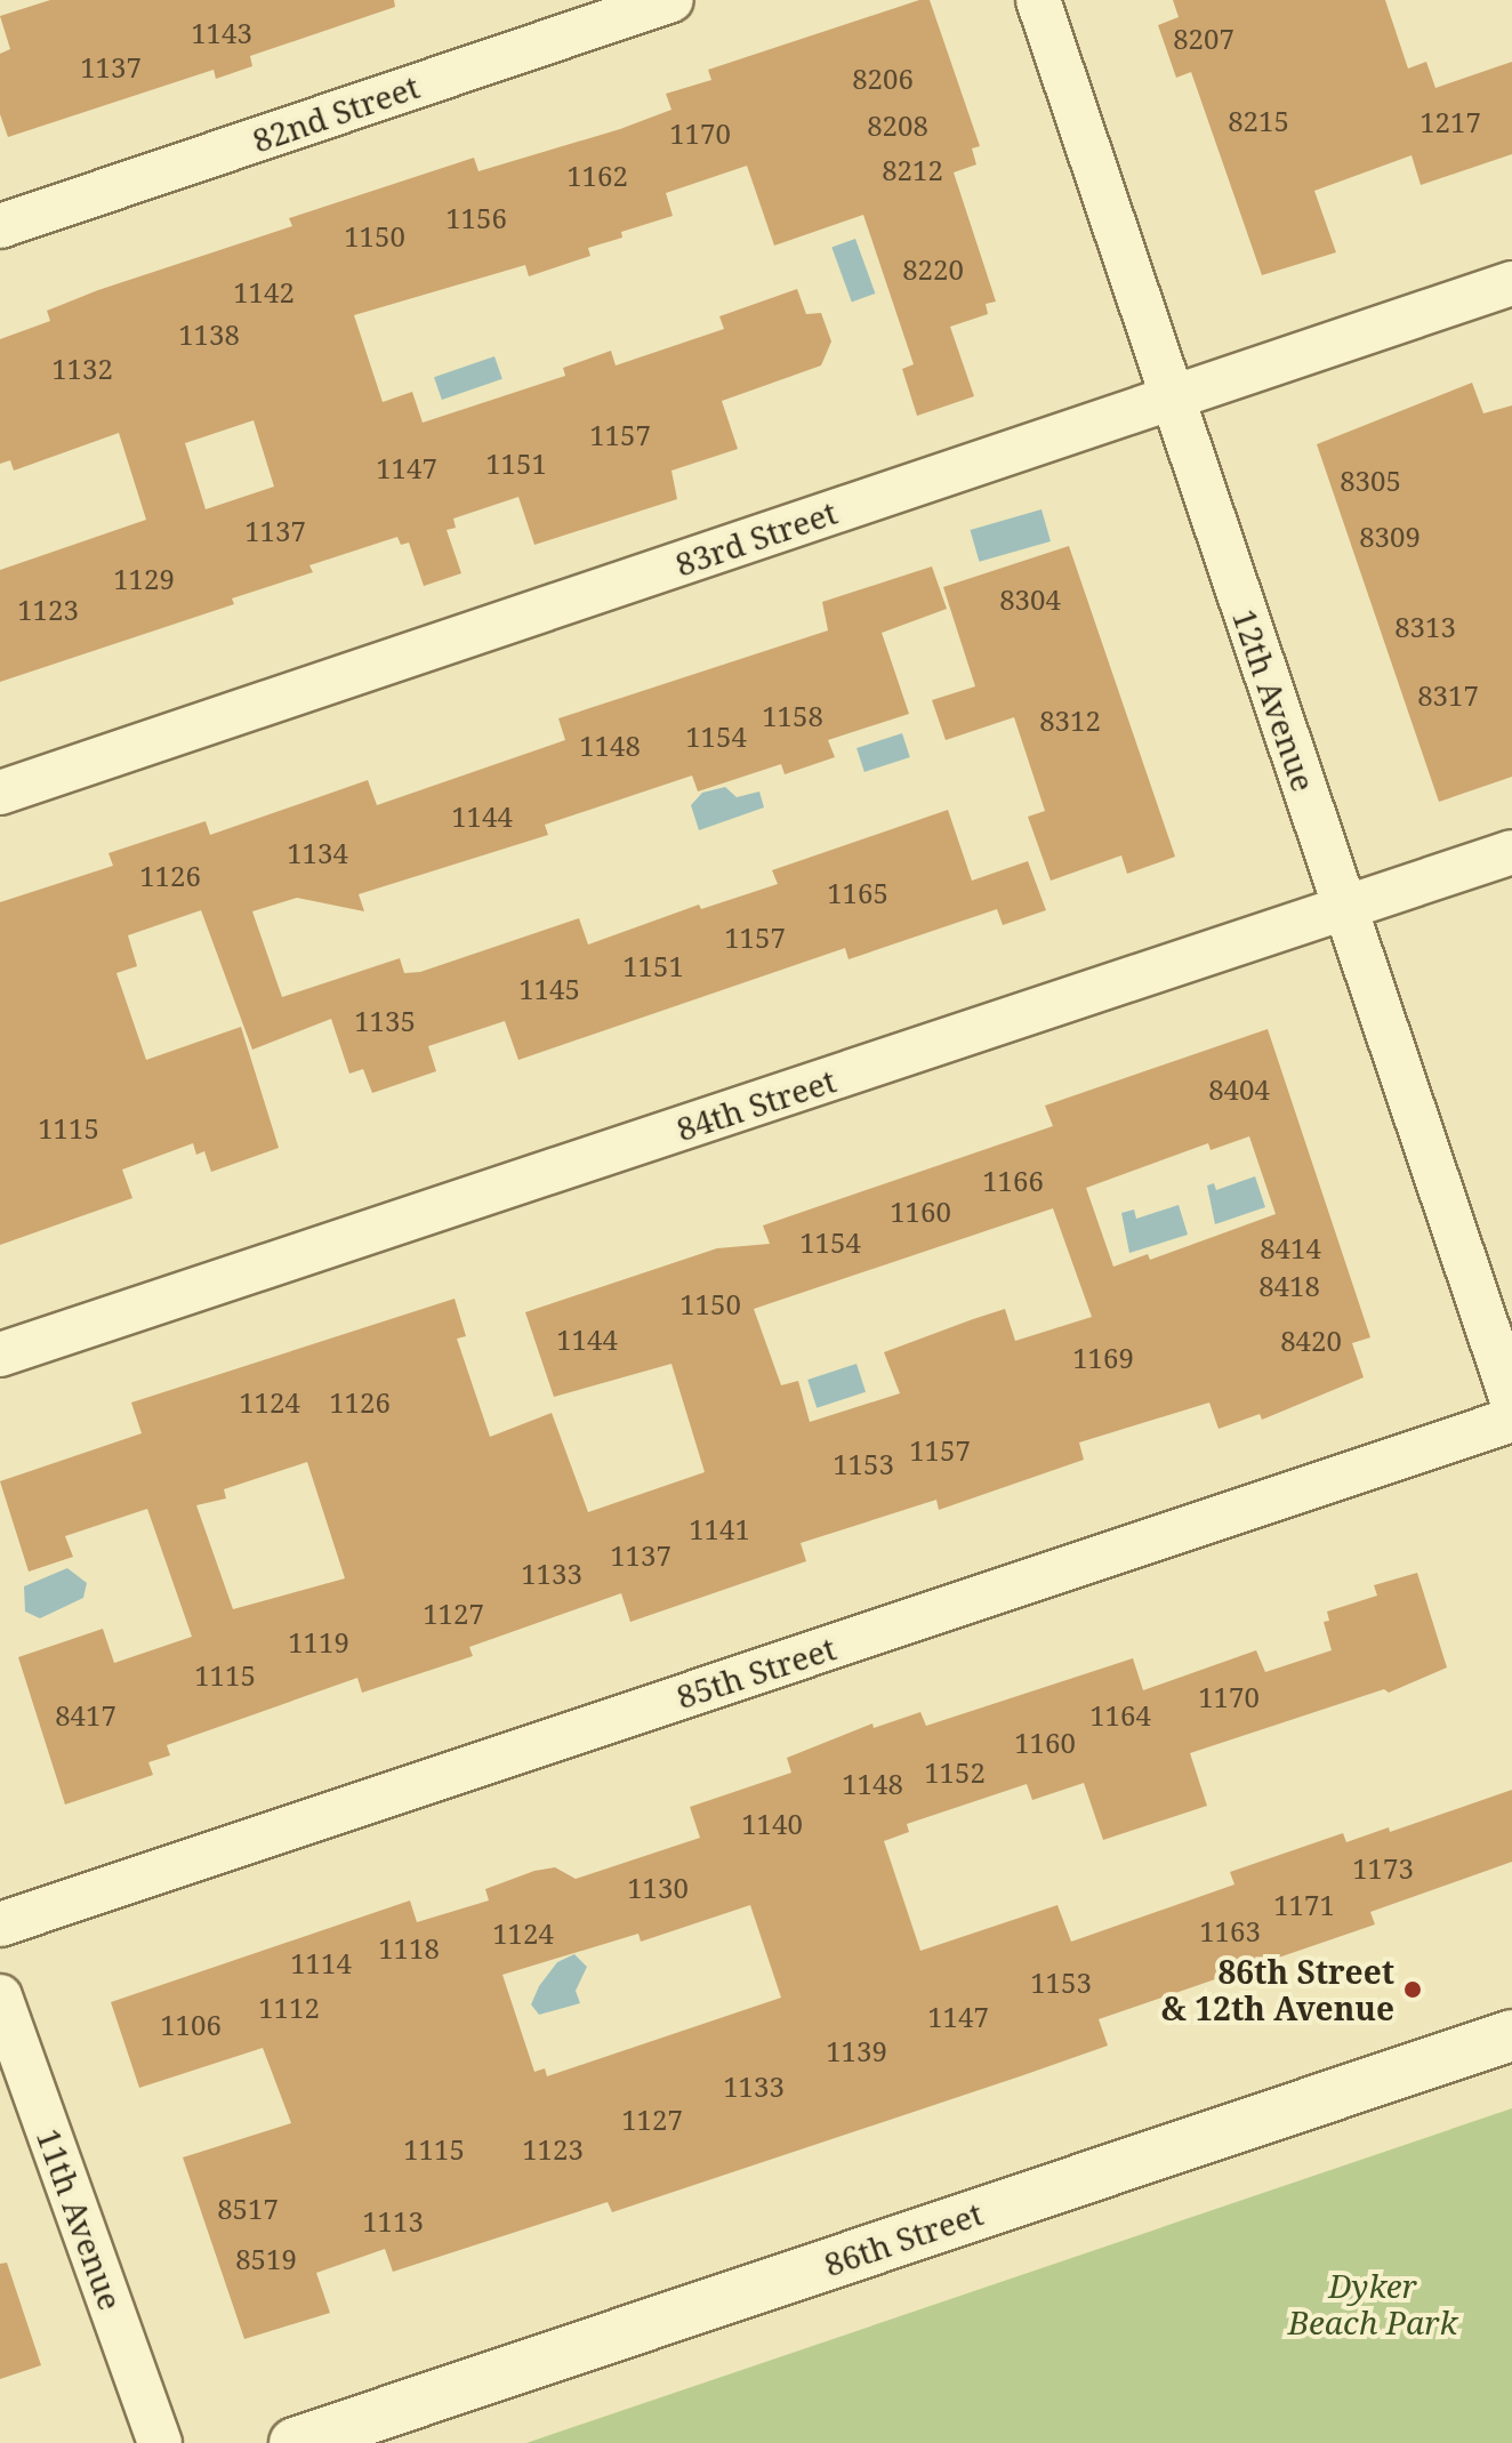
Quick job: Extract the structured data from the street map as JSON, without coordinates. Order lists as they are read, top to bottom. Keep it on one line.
{"streets":{"main road":["86th Street"],"street":["82nd Street","83rd Street","12th Avenue","84th Street","85th Street","11th Avenue"]},"crossings":[["83rd Street","12th Avenue"],["12th Avenue","84th Street"]],"parks":["Dyker Beach Park"],"places":["86th Street & 12th Avenue"],"house_numbers":["1143","8207","1137","8206","8215","1217","8208","1170","8212","1162","1156","1150","8220","1142","1138","1132","1157","1151","1147","8305","1137","8309","1129","8304","1123","8313","8317","1158","8312","1154","1148","1144","1134","1126","1165","1157","1151","1145","1135","8404","1115","1166","1160","1154","8414","8418","1150","1144","8420","1169","1124","1126","1157","1153","1141","1137","1133","1127","1119","1115","1170","8417","1164","1160","1152","1148","1140","1173","1130","1171","1163","1124","1118","1114","1153","1112","1147","1106","1139","1133","1127","1115","1123","8517","1113","8519"]}
